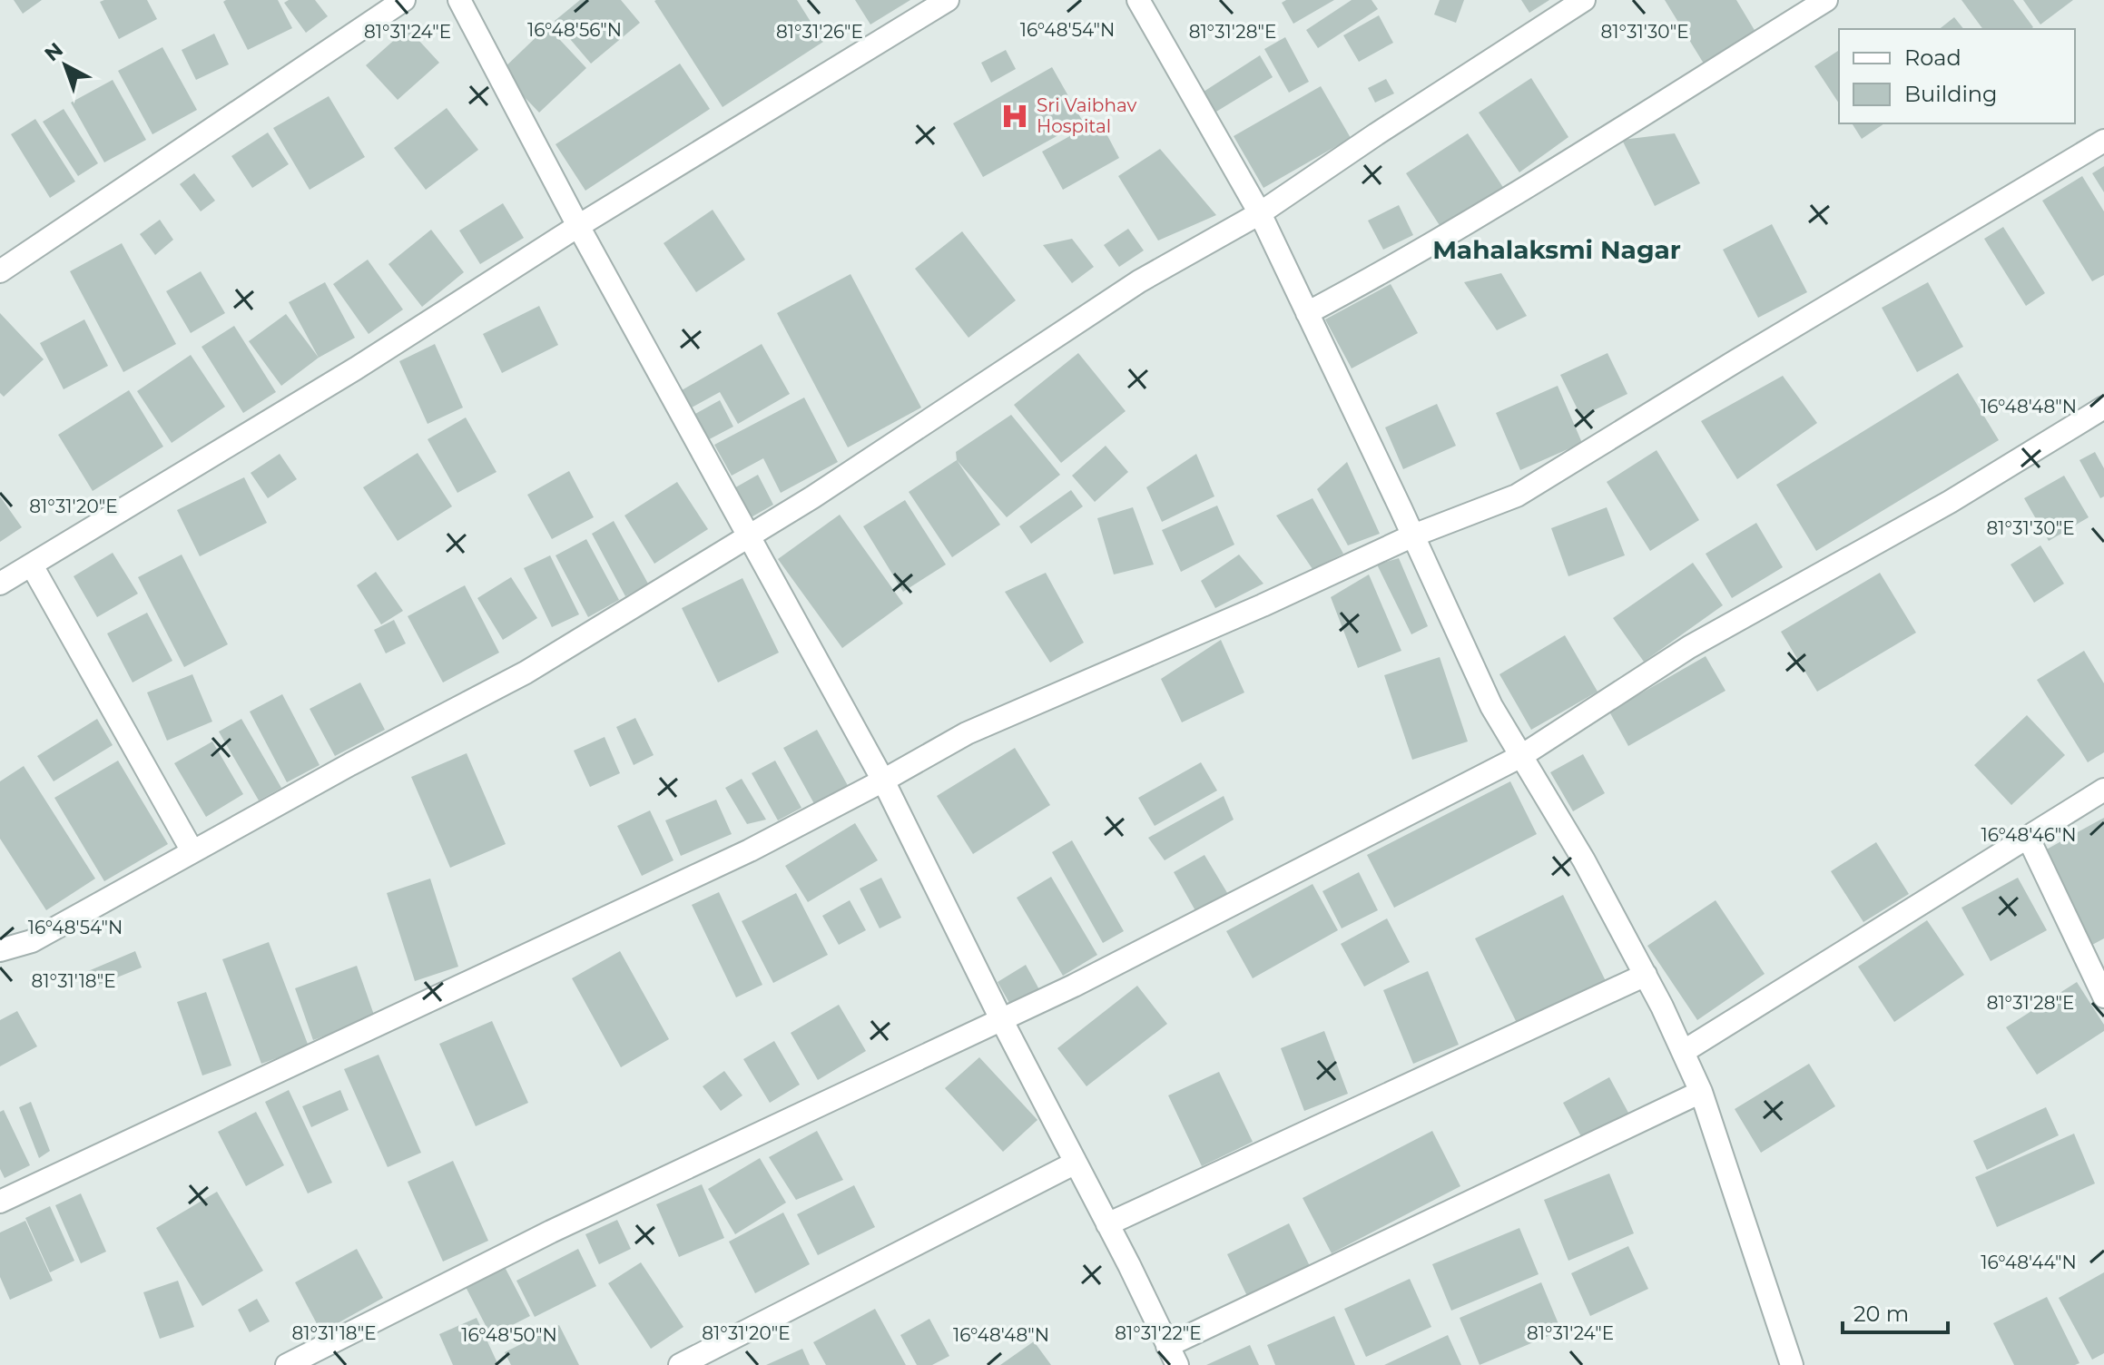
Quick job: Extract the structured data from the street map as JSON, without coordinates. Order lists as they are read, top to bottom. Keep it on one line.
{"districts":["Mahalaksmi Nagar"],"places":{"hospital":["Sri Vaibhav Hospital"]},"legend":["Road","Building"],"scale_bar":"20 m","north":"top left","coordinates":["16°48'56\"N","16°48'54\"N","81°31'24\"E","81°31'26\"E","81°31'28\"E","81°31'30\"E","16°48'48\"N","81°31'20\"E","16°48'46\"N","81°31'18\"E","16°48'44\"N","81°31'22\"E","16°48'50\"N"]}
